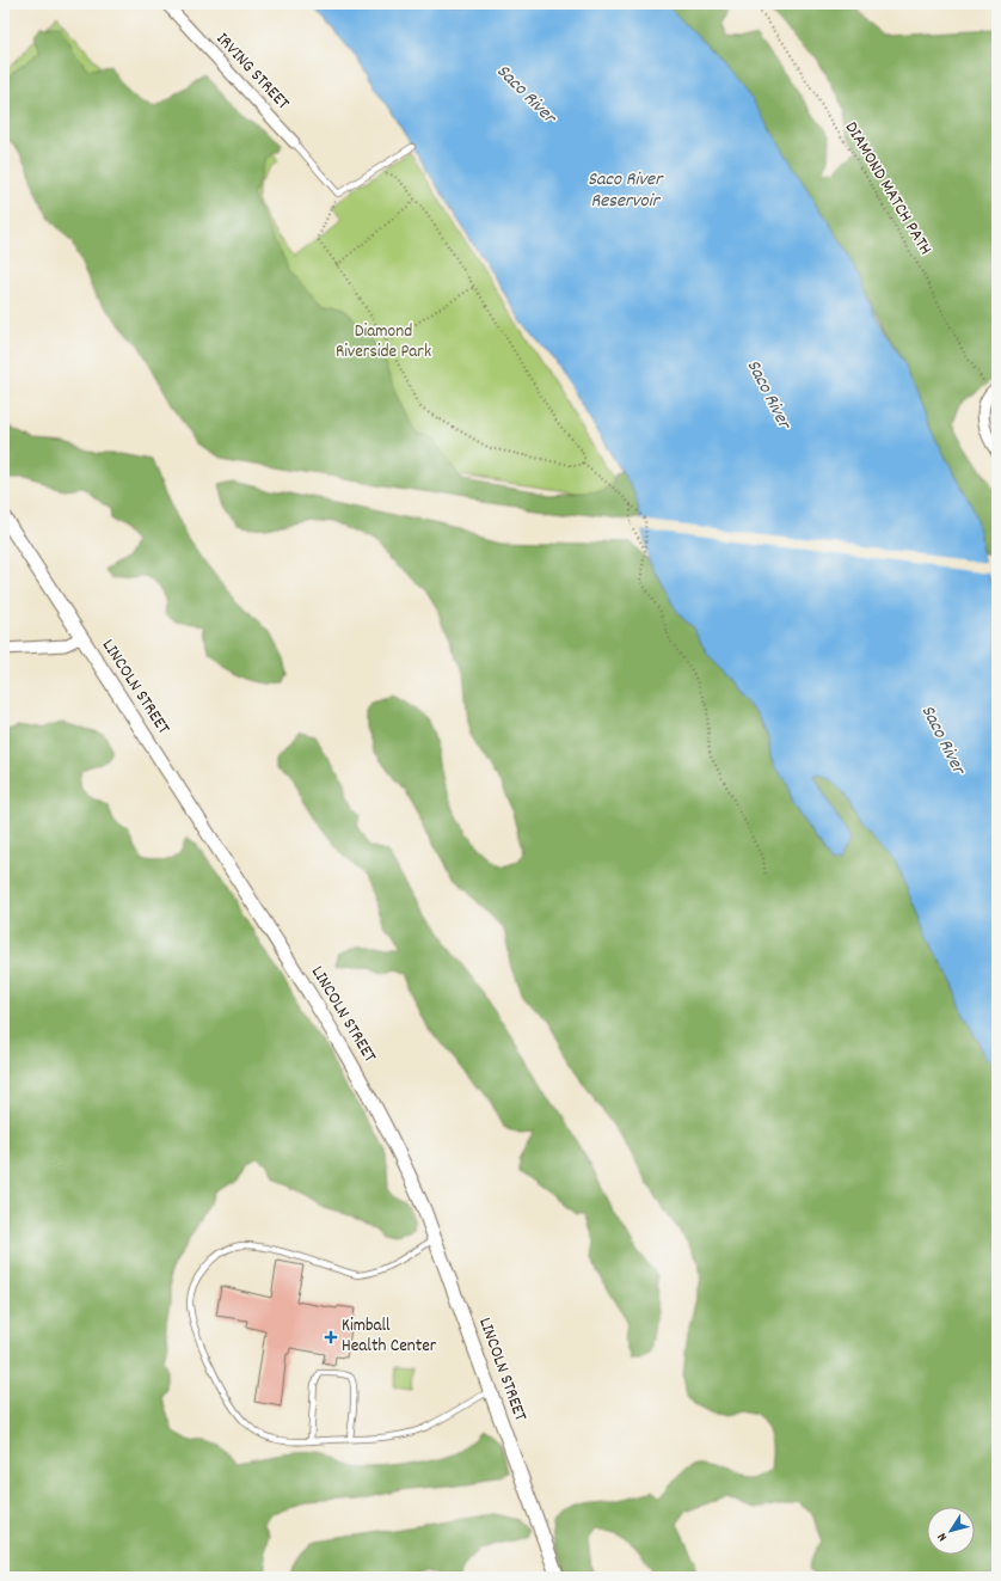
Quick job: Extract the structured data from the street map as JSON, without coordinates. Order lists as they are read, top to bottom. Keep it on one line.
{"streets":{"street":["IRVING STREET","LINCOLN STREET"],"path":["DIAMOND MATCH PATH"]},"water":["Saco River","Saco River Reservoir"],"parks":["Diamond Riverside Park"],"places":{"health":["Kimball Health Center"]},"north":"bottom left"}
